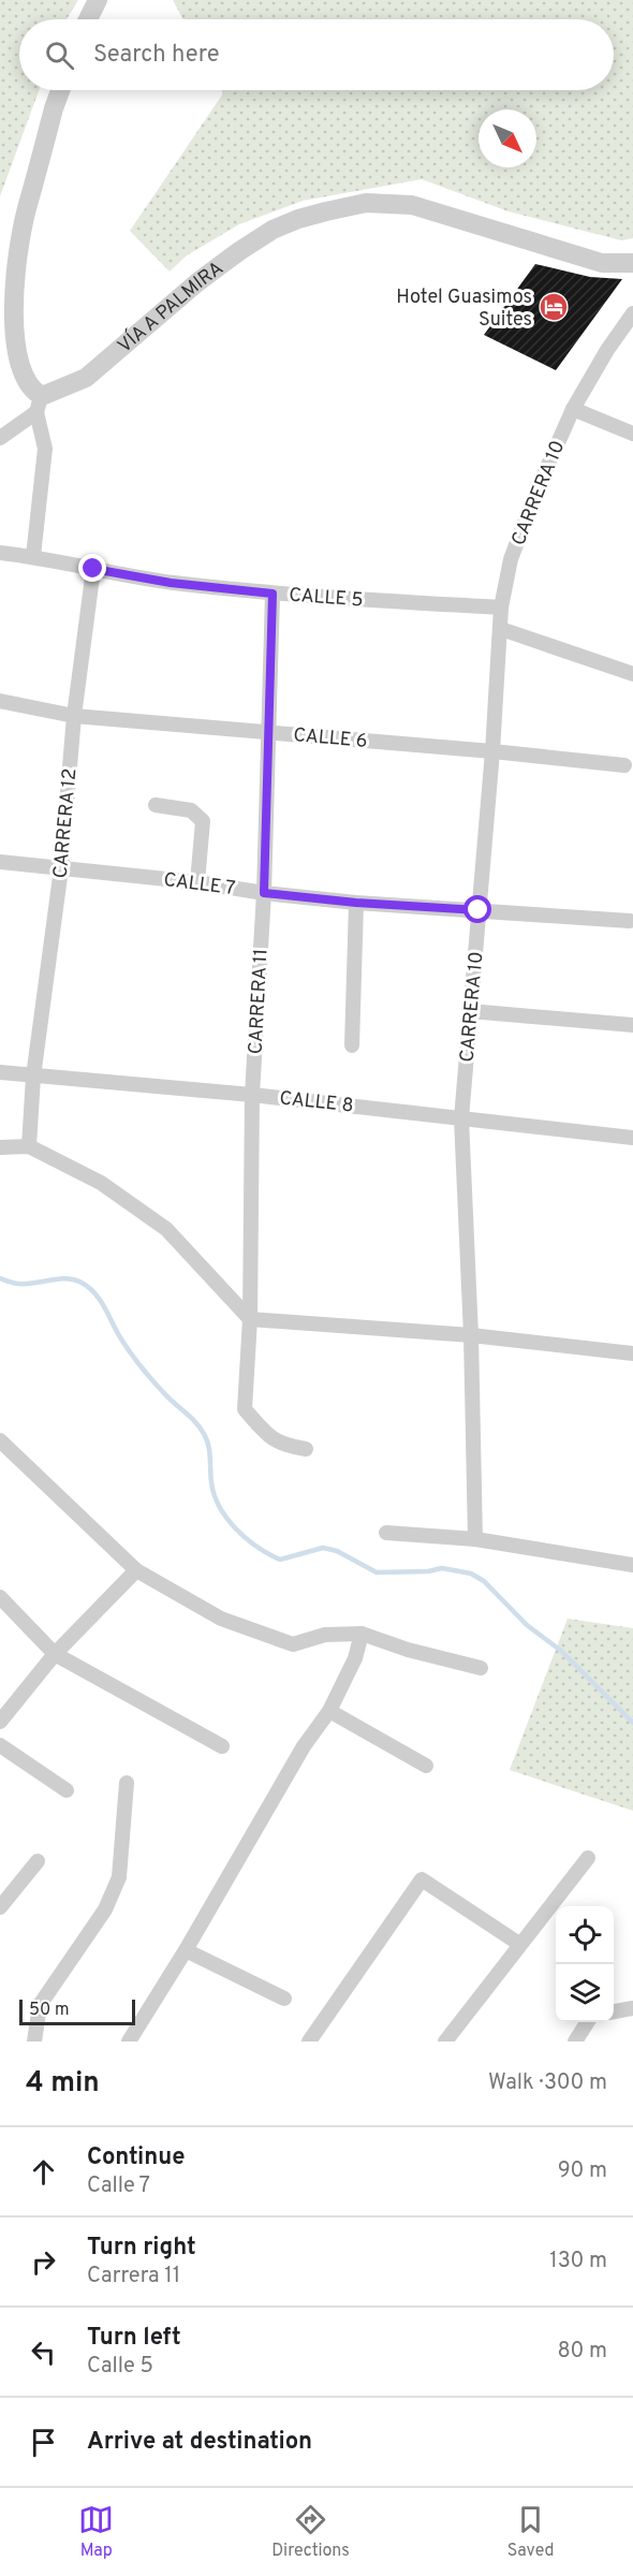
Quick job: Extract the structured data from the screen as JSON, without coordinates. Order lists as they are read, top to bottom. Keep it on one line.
{"streets":{"street":["VÍA A PALMIRA","CARRERA 10","CALLE 5","CALLE 6","CARRERA 12","CALLE 7","CARRERA 11","CALLE 8"]},"crossings":[["CARRERA 10","CALLE 5"],["CARRERA 10","CALLE 6"],["CARRERA 10","CALLE 7"],["CARRERA 10","CALLE 8"],["CALLE 5","CARRERA 12"],["CALLE 5","CARRERA 11"],["CALLE 6","CARRERA 12"],["CALLE 6","CARRERA 11"],["CARRERA 12","CALLE 7"],["CARRERA 12","CALLE 8"],["CALLE 7","CARRERA 11"],["CARRERA 11","CALLE 8"]],"places":{"hotel":["Hotel Guasimos Suites"]},"scale_bar":"50 m","north":"bottom right","page":{"search":"Search here","scale":"50 m","heading":["4 min","Walk · 300 m"],"list":[["Continue","Calle 7","90 m"],["Turn right","Carrera 11","130 m"],["Turn left","Calle 5","80 m"],"Arrive at destination"],"nav":["Map","Directions","Saved"]}}
